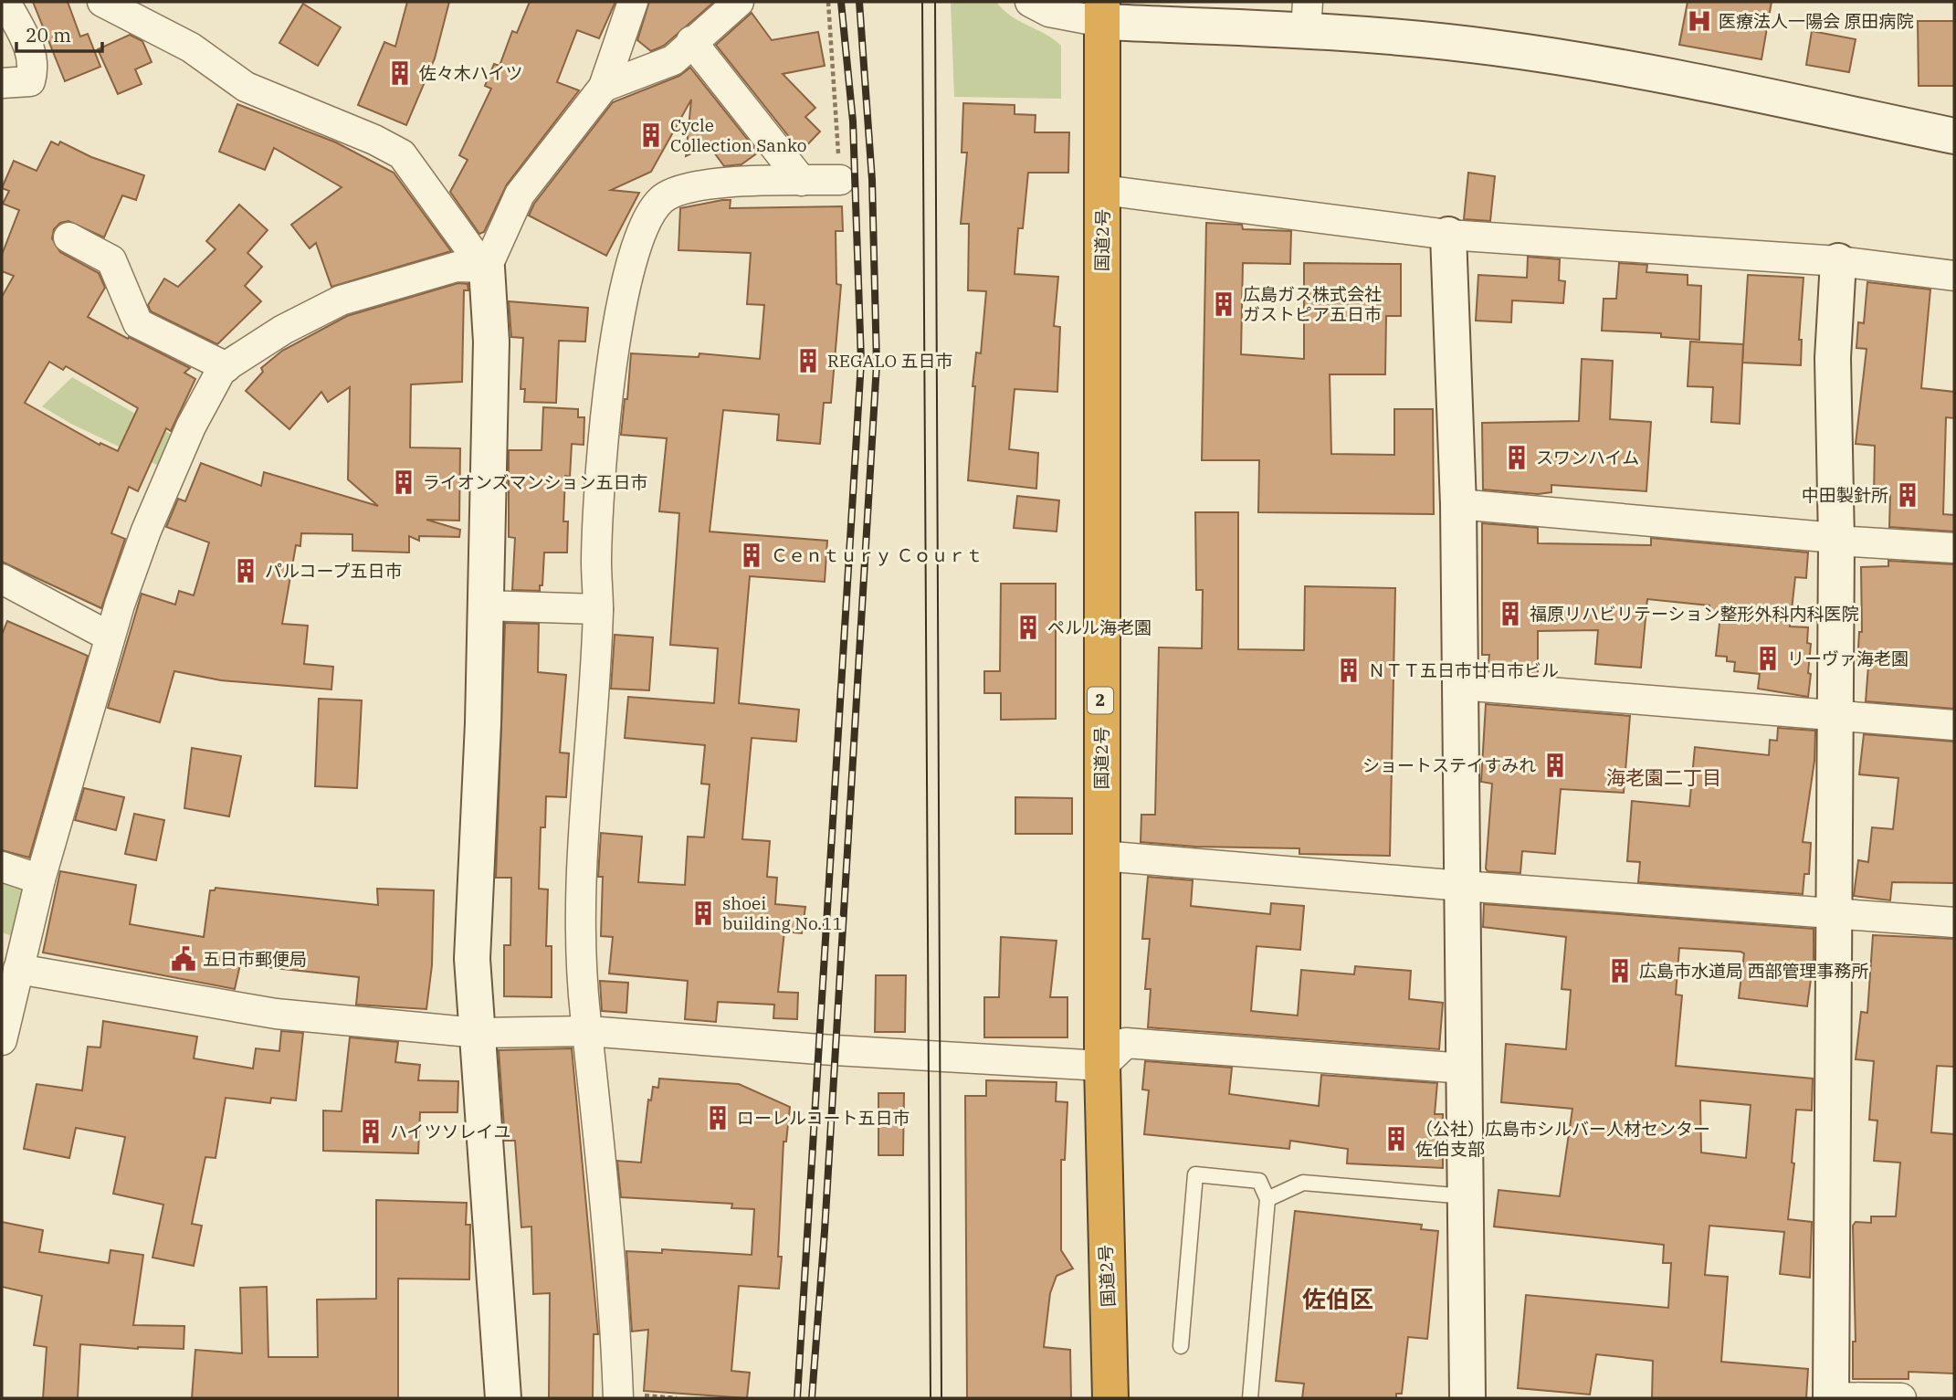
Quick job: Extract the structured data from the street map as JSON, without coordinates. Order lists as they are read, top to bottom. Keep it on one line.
{"streets":{"highway":["国道2号","2"]},"districts":["海老園二丁目","佐伯区"],"places":{"hospital":["医療法人一陽会 原田病院"],"building":["佐々木ハイツ","Cycle Collection Sanko","広島ガス株式会社 ガストピア五日市","REGALO 五日市","スワンハイム","ライオンズマンション五日市","中田製針所","Ｃｅｎｔｕｒｙ Ｃｏｕｒｔ","パルコープ五日市","福原リハビリテーション整形外科内科医院","ペルル海老園","リーヴァ海老園","ＮＴＴ五日市廿日市ビル","ショートステイすみれ","shoei building No.11","広島市水道局 西部管理事務所","ローレルコート五日市","ハイツソレイユ","（公社）広島市シルバー人材センター 佐伯支部"],"public building":["五日市郵便局"]},"scale_bar":"20 m"}
